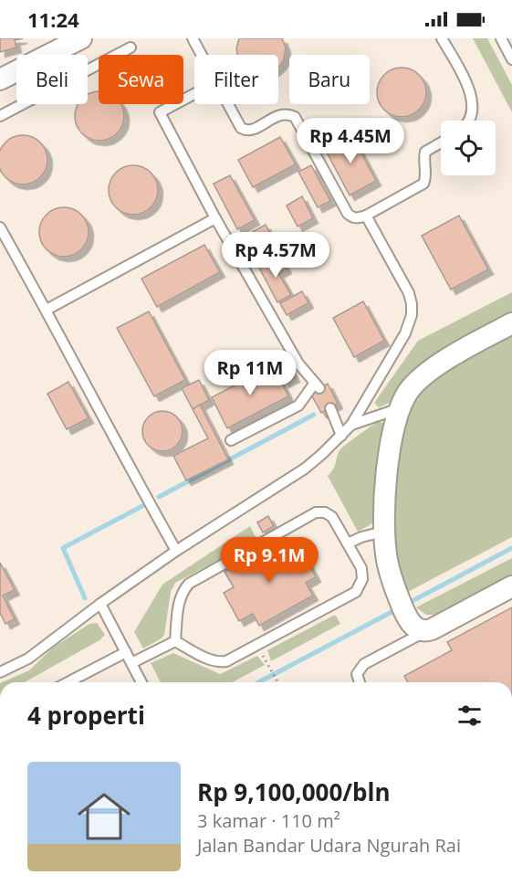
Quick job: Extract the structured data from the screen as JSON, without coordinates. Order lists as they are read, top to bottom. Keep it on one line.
{"page":{"status":"11:24","chip":["Beli","Sewa","Filter","Baru"],"price":["Rp 4.45M","Rp 4.57M","Rp 11M","Rp 9.1M"],"heading":"4 properti","list":[{"name":"Rp 9,100,000/bln","note":"3 kamar · 110 m² · Jalan Bandar Udara Ngurah Rai"}]}}
